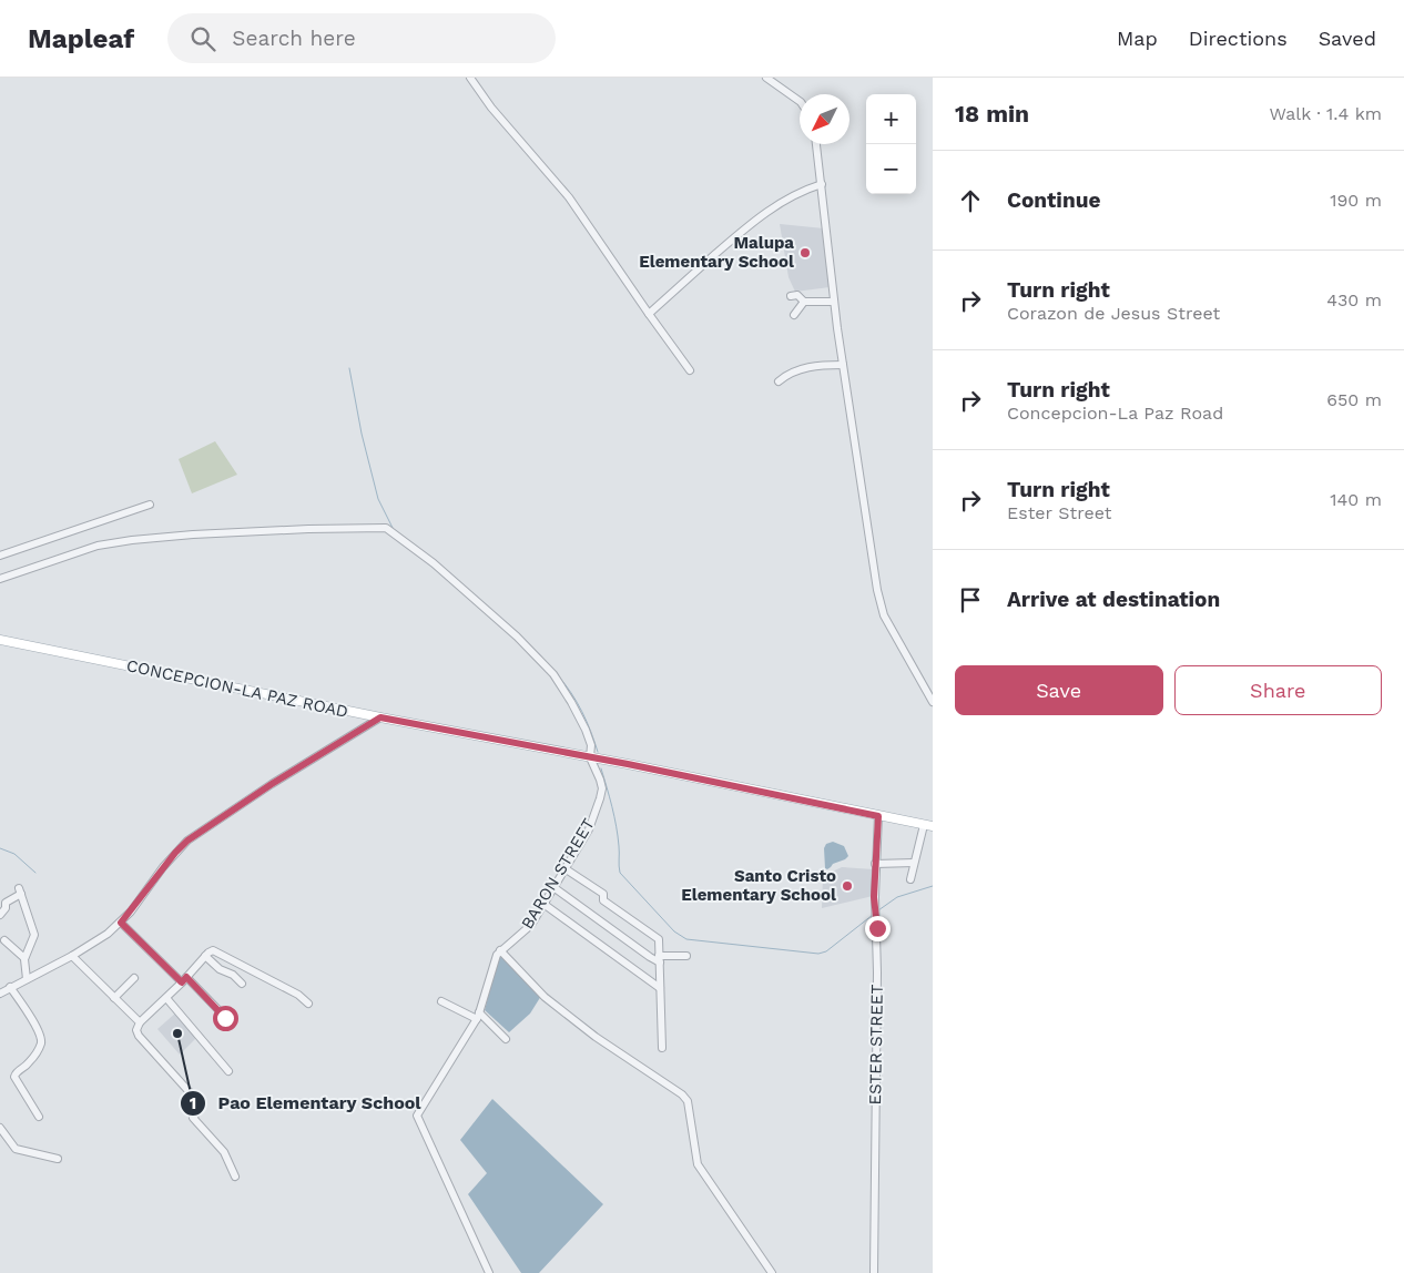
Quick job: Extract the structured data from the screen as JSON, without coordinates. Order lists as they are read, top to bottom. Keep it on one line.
{"streets":{"main road":["CONCEPCION-LA PAZ ROAD"],"street":["BARON STREET","ESTER STREET"]},"crossings":[["CONCEPCION-LA PAZ ROAD","BARON STREET"],["CONCEPCION-LA PAZ ROAD","ESTER STREET"]],"places":["Malupa Elementary School","Santo Cristo Elementary School","Pao Elementary School"],"north":"bottom left","page":{"header":"Mapleaf","search":"Search here","nav":["Map","Directions","Saved"],"heading":["18 min","Walk · 1.4 km"],"map_buttons":["+","−"],"list":[["Continue","190 m"],["Turn right","Corazon de Jesus Street","430 m"],["Turn right","Concepcion-La Paz Road","650 m"],["Turn right","Ester Street","140 m"],"Arrive at destination"],"buttons":["Save","Share"]}}
